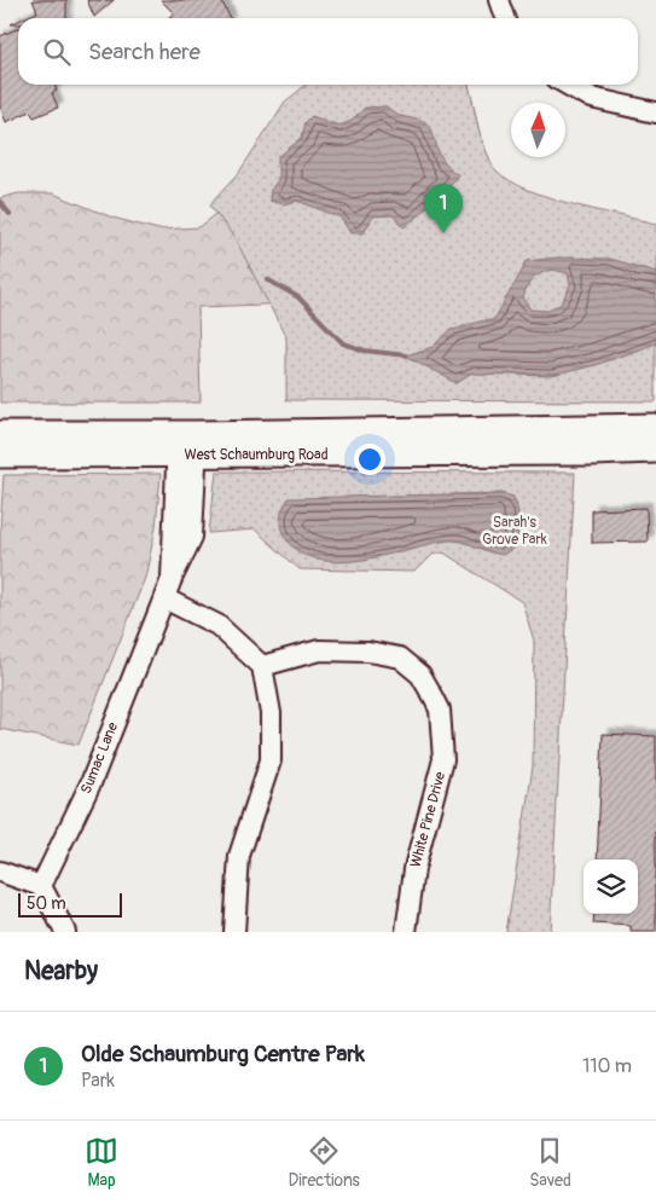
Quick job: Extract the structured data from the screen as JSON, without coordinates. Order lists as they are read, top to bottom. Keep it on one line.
{"streets":{"main road":["West Schaumburg Road"],"street":["Sumac Lane","White Pine Drive"]},"crossings":[["West Schaumburg Road","Sumac Lane"]],"parks":["Sarah's Grove Park"],"scale_bar":"50 m","north":"top","page":{"search":"Search here","pins":"1","scale":"50 m","heading":"Nearby","list":[{"mark":"1","name":"Olde Schaumburg Centre Park","note":"Park","value":"110 m"}],"nav":["Map","Directions","Saved"]}}
